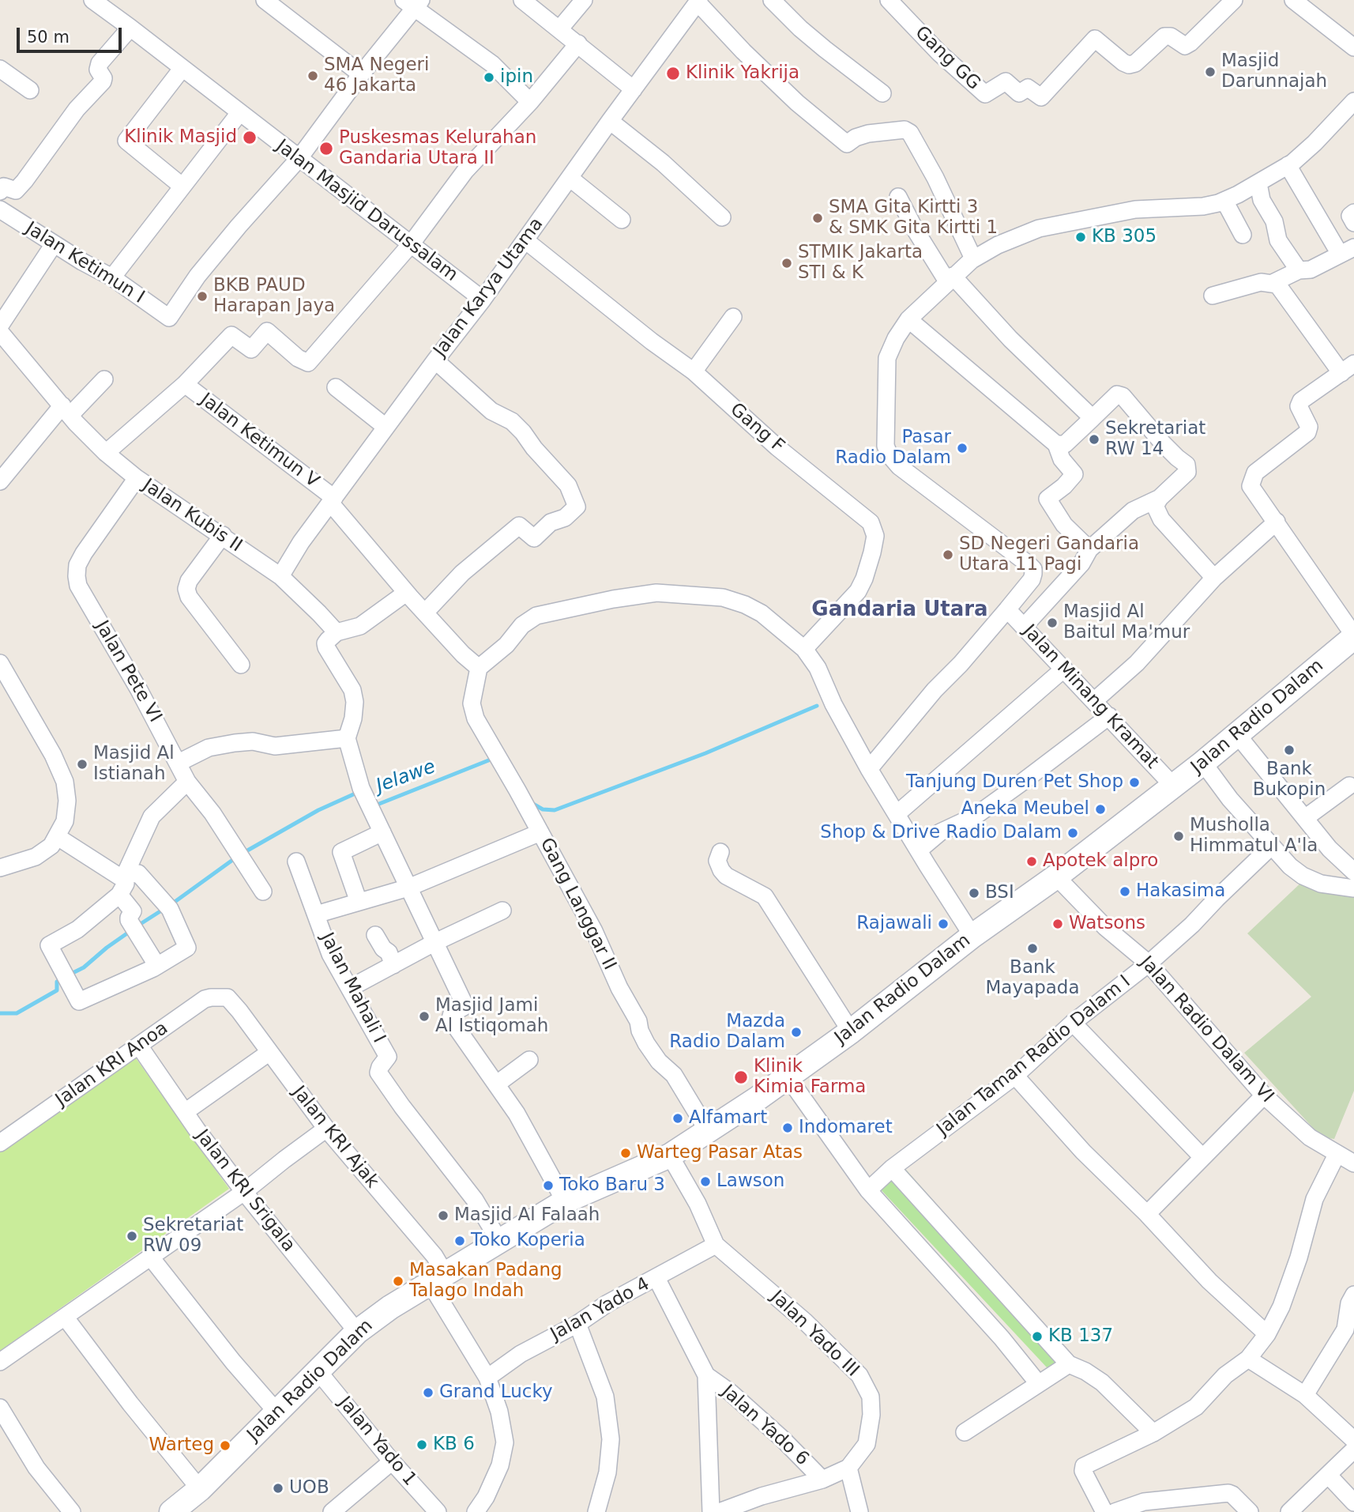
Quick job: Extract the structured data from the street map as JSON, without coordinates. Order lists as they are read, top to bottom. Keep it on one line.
{"streets":{"main road":["Jalan Radio Dalam"],"street":["Gang GG","Jalan Masjid Darussalam","Jalan Ketimun I","Jalan Karya Utama","Gang F","Jalan Ketimun V","Jalan Kubis II","Jalan Pete VI","Jalan Minang Kramat","Gang Langgar II","Jalan Mahali I","Jalan Radio Dalam VI","Jalan Taman Radio Dalam I","Jalan KRI Anoa","Jalan KRI Ajak","Jalan KRI Srigala","Jalan Yado 4","Jalan Yado III","Jalan Yado 6","Jalan Yado 1"]},"crossings":[["Jalan Masjid Darussalam","Jalan Ketimun I"],["Jalan Masjid Darussalam","Jalan Karya Utama"],["Jalan Karya Utama","Gang F"],["Jalan Karya Utama","Jalan Ketimun V"],["Jalan Karya Utama","Jalan Kubis II"],["Jalan Kubis II","Jalan Pete VI"],["Jalan Minang Kramat","Jalan Radio Dalam"],["Jalan Radio Dalam","Gang Langgar II"],["Jalan Radio Dalam","Jalan Mahali I"],["Jalan Radio Dalam","Jalan Radio Dalam VI"],["Jalan Radio Dalam","Jalan KRI Ajak"],["Jalan Radio Dalam","Jalan KRI Srigala"],["Jalan Radio Dalam","Jalan Yado III"],["Jalan Radio Dalam","Jalan Yado 1"],["Jalan Radio Dalam VI","Jalan Taman Radio Dalam I"],["Jalan KRI Anoa","Jalan KRI Ajak"],["Jalan KRI Anoa","Jalan KRI Srigala"],["Jalan KRI Ajak","Jalan Yado 4"],["Jalan Yado 4","Jalan Yado III"],["Jalan Yado 4","Jalan Yado 6"],["Jalan Yado III","Jalan Yado 6"]],"districts":["Gandaria Utara"],"water":["Jelawe"],"places":["Masjid Darunnajah","Klinik Yakrija","SMA Negeri 46 Jakarta","ipin","Klinik Masjid","Puskesmas Kelurahan Gandaria Utara II","SMA Gita Kirtti 3 & SMK Gita Kirtti 1","KB 305","STMIK Jakarta STI & K","BKB PAUD Harapan Jaya","Sekretariat RW 14","Pasar Radio Dalam","SD Negeri Gandaria Utara 11 Pagi","Masjid Al Baitul Ma'mur","Bank Bukopin","Masjid Al Istianah","Tanjung Duren Pet Shop","Aneka Meubel","Shop & Drive Radio Dalam","Musholla Himmatul A'la","Apotek alpro","Hakasima","BSI","Rajawali","Watsons","Bank Mayapada","Masjid Jami Al Istiqomah","Mazda Radio Dalam","Klinik Kimia Farma","Alfamart","Indomaret","Warteg Pasar Atas","Lawson","Toko Baru 3","Masjid Al Falaah","Sekretariat RW 09","Toko Koperia","Masakan Padang Talago Indah","KB 137","Grand Lucky","KB 6","Warteg","UOB"],"scale_bar":"50 m"}
